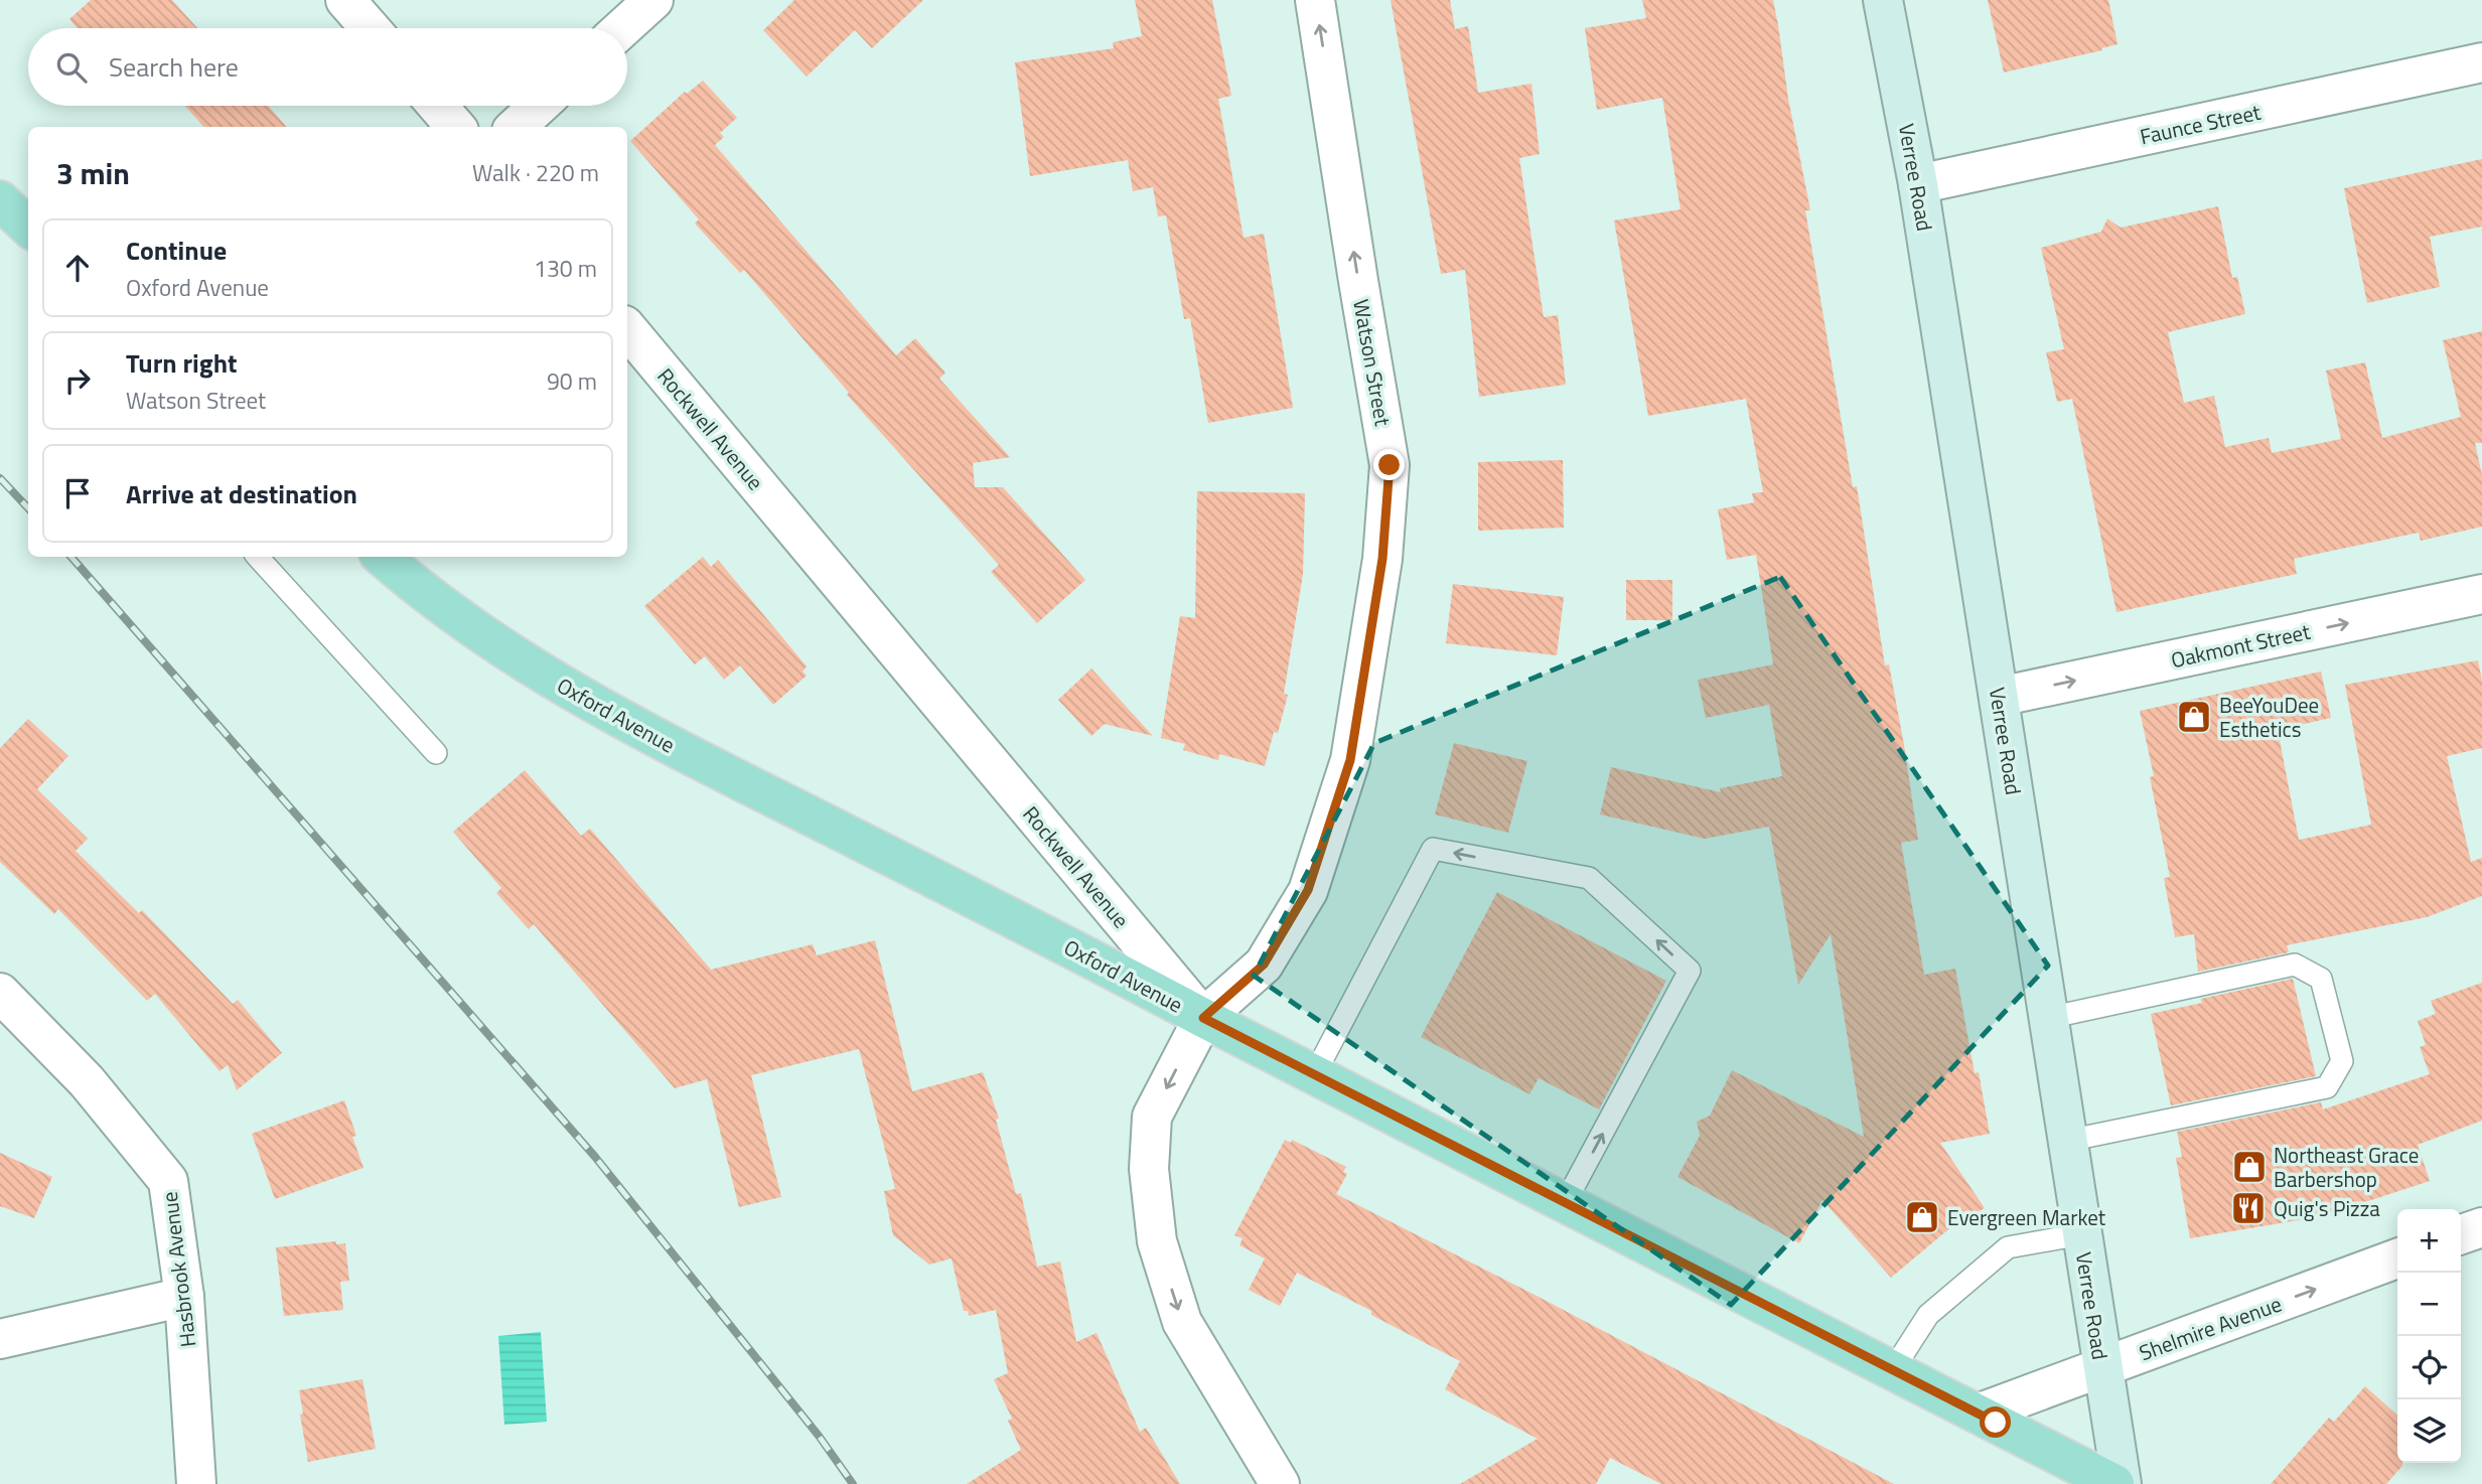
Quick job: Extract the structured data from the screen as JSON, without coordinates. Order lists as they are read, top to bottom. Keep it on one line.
{"streets":{"main road":["Verree Road","Oxford Avenue"],"street":["Faunce Street","Watson Street","Rockwell Avenue","Oakmont Street","Hasbrook Avenue","Shelmire Avenue"]},"crossings":[["Faunce Street","Verree Road"],["Verree Road","Oakmont Street"],["Verree Road","Shelmire Avenue"],["Watson Street","Rockwell Avenue"],["Watson Street","Oxford Avenue"],["Rockwell Avenue","Oxford Avenue"],["Oxford Avenue","Shelmire Avenue"]],"one_way":["Watson Street","Oakmont Street","Shelmire Avenue"],"places":{"shop":["BeeYouDee Esthetics","Northeast Grace Barbershop","Evergreen Market"],"restaurant":["Quig's Pizza"]},"page":{"search":"Search here","heading":["3 min","Walk · 220 m"],"list":[["Continue","Oxford Avenue","130 m"],["Turn right","Watson Street","90 m"],"Arrive at destination"],"map_buttons":["+","−"]}}
